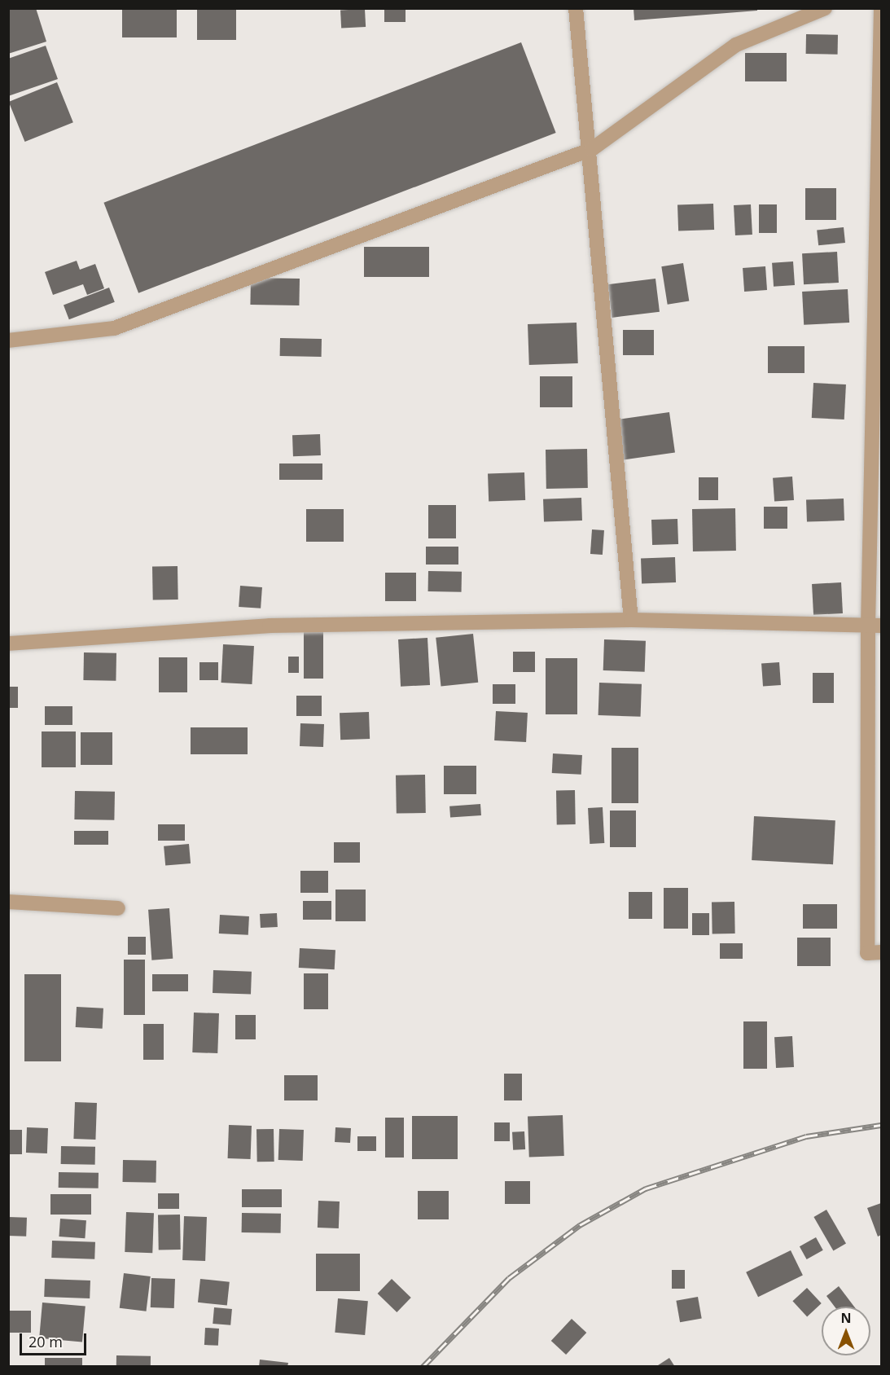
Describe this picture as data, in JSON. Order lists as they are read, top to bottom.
{
  "scale_bar": "20 m",
  "north": "top"
}
